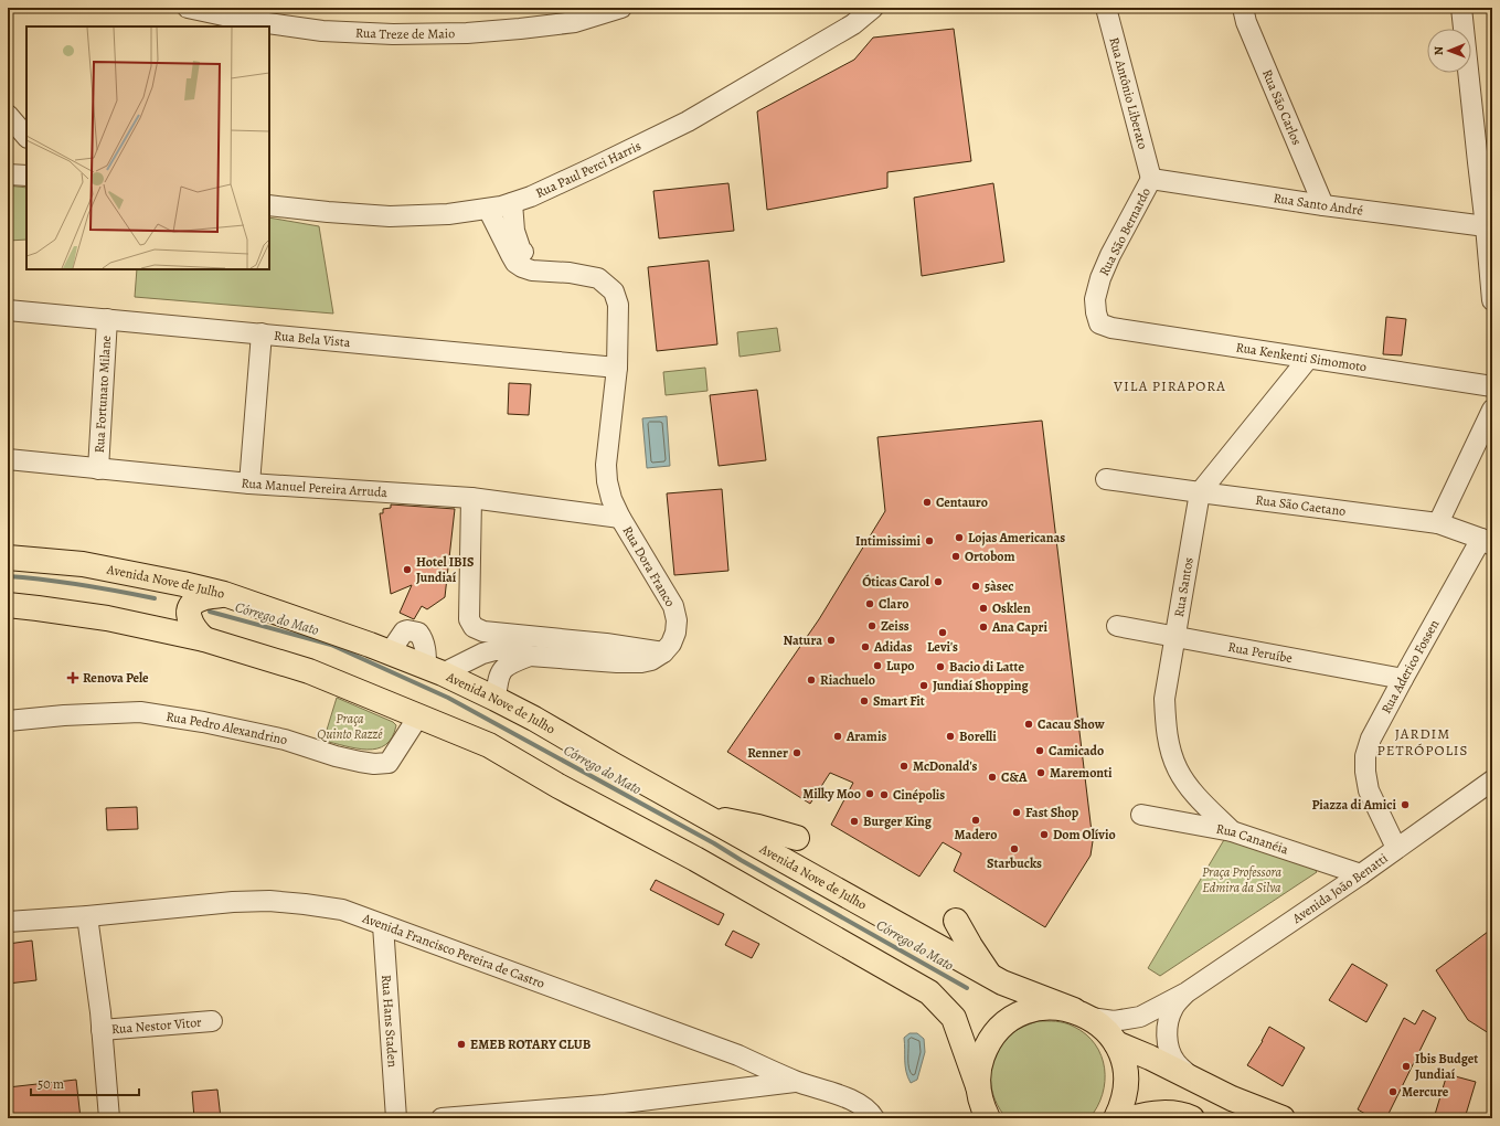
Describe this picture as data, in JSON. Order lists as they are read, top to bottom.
{
  "streets": {
    "main road": ["Avenida Nove de Julho"],
    "street": [
      "Rua Treze de Maio",
      "Rua Antônio Liberato",
      "Rua São Carlos",
      "Rua Paul Perci Harris",
      "Rua Santo André",
      "Rua São Bernardo",
      "Rua Bela Vista",
      "Rua Kenkenti Simomoto",
      "Rua Fortunato Milane",
      "Rua Manuel Pereira Arruda",
      "Rua São Caetano",
      "Rua Dora Franco",
      "Rua Santos",
      "Rua Peruíbe",
      "Rua Aderico Fossen",
      "Rua Pedro Alexandrino",
      "Rua Cananéia",
      "Avenida João Benatti",
      "Avenida Francisco Pereira de Castro",
      "Rua Hans Staden",
      "Rua Nestor Vitor"
    ]
  },
  "crossings": [
    ["Rua Antônio Liberato", "Rua Santo André"],
    ["Rua Antônio Liberato", "Rua São Bernardo"],
    ["Rua São Carlos", "Rua Santo André"],
    ["Rua Paul Perci Harris", "Rua Dora Franco"],
    ["Rua Santo André", "Rua São Bernardo"],
    ["Rua São Bernardo", "Rua Kenkenti Simomoto"],
    ["Rua Bela Vista", "Rua Fortunato Milane"],
    ["Rua Bela Vista", "Rua Dora Franco"],
    ["Rua Kenkenti Simomoto", "Rua Santos"],
    ["Rua Fortunato Milane", "Rua Manuel Pereira Arruda"],
    ["Rua Manuel Pereira Arruda", "Rua Dora Franco"],
    ["Rua São Caetano", "Rua Santos"],
    ["Rua São Caetano", "Rua Aderico Fossen"],
    ["Avenida Nove de Julho", "Avenida João Benatti"],
    ["Rua Santos", "Rua Peruíbe"],
    ["Rua Santos", "Rua Cananéia"],
    ["Rua Peruíbe", "Rua Aderico Fossen"],
    ["Rua Aderico Fossen", "Avenida João Benatti"],
    ["Rua Cananéia", "Avenida João Benatti"],
    ["Avenida Francisco Pereira de Castro", "Rua Hans Staden"]
  ],
  "districts": ["VILA PIRAPORA", "JARDIM PETRÓPOLIS"],
  "water": ["Córrego do Mato"],
  "parks": ["Praça Quinto Razzé", "Praça Professora Edmira da Silva"],
  "places": {
    "other": [
      "Centauro",
      "Lojas Americanas",
      "Intimissimi",
      "Ortobom",
      "Hotel IBIS Jundiaí",
      "Óticas Carol",
      "5àsec",
      "Claro",
      "Osklen",
      "Zeiss",
      "Ana Capri",
      "Levi's",
      "Natura",
      "Adidas",
      "Lupo",
      "Bacio di Latte",
      "Riachuelo",
      "Jundiaí Shopping",
      "Smart Fit",
      "Cacau Show",
      "Aramis",
      "Borelli",
      "Camicado",
      "Renner",
      "McDonald's",
      "Maremonti",
      "C&A",
      "Milky Moo",
      "Cinépolis",
      "Piazza di Amici",
      "Fast Shop",
      "Madero",
      "Burger King",
      "Dom Olívio",
      "Starbucks",
      "EMEB ROTARY CLUB",
      "Ibis Budget Jundiaí",
      "Mercure"
    ],
    "health": ["Renova Pele"]
  },
  "scale_bar": "50 m",
  "north": "left"
}
